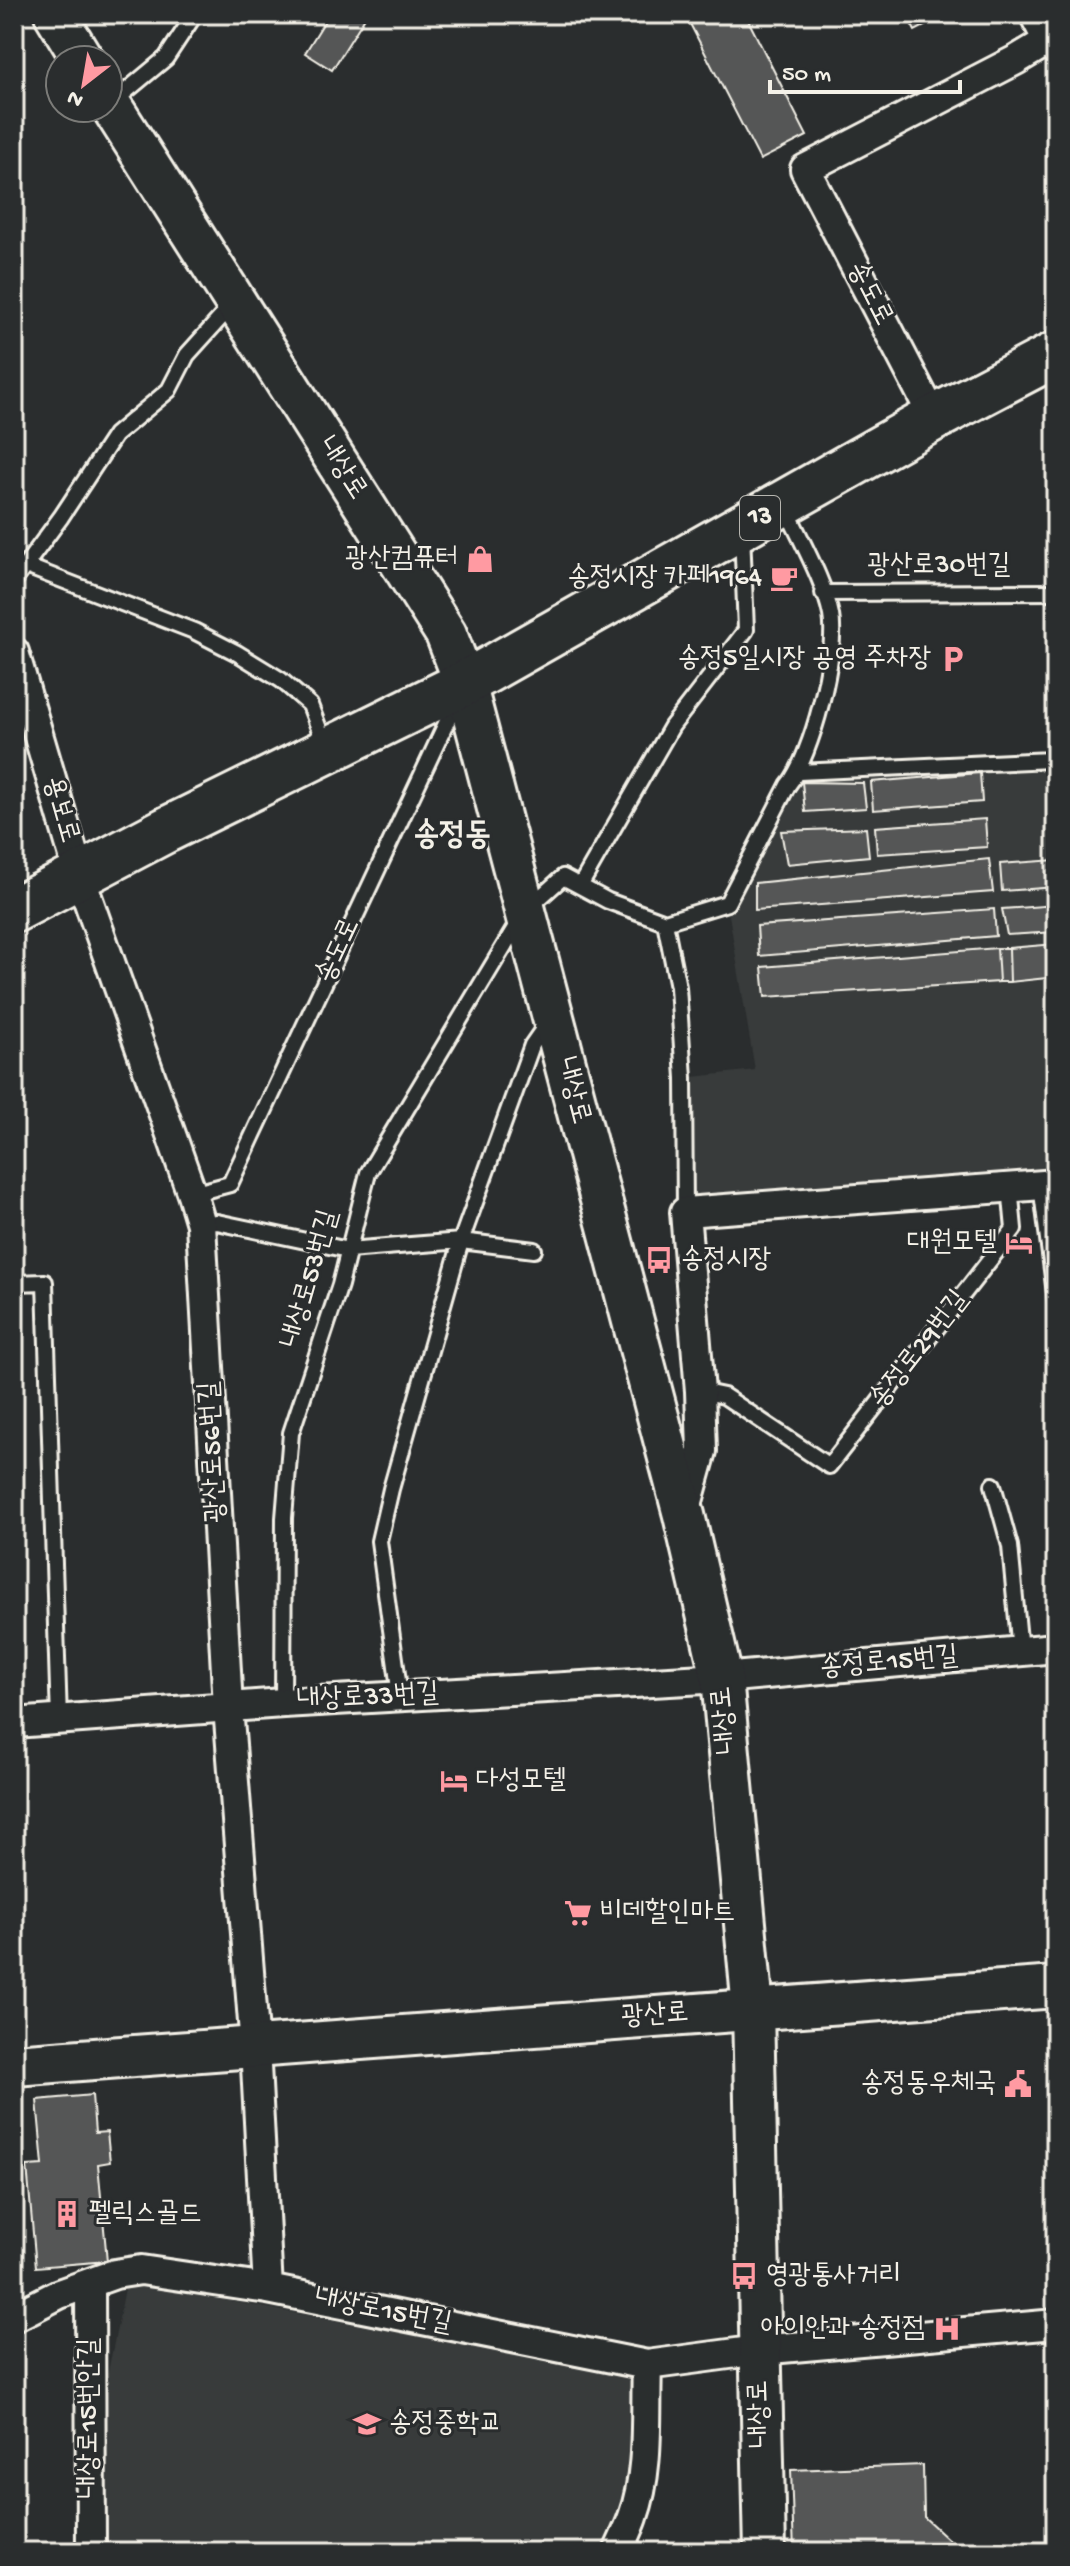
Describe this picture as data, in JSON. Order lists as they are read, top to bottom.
{
  "streets": {
    "main road": ["내상로", "13", "광산로"],
    "street": [
      "송도로",
      "용보로",
      "광산로56번길",
      "송정로15번길",
      "내상로33번길",
      "내상로15번길",
      "내상로15번안길"
    ],
    "lane": ["광산로30번길", "내상로53번길", "송정로29번길"]
  },
  "crossings": [
    ["송도로", "내상로"],
    ["송도로", "13"],
    ["송도로", "광산로56번길"],
    ["내상로", "13"],
    ["내상로", "내상로53번길"],
    ["내상로", "송정로15번길"],
    ["내상로", "내상로33번길"],
    ["내상로", "광산로"],
    ["내상로", "내상로15번길"],
    ["13", "용보로"],
    ["13", "광산로56번길"],
    ["용보로", "광산로56번길"],
    ["내상로53번길", "내상로33번길"],
    ["광산로56번길", "내상로33번길"],
    ["광산로56번길", "광산로"],
    ["송정로15번길", "내상로33번길"],
    ["내상로15번길", "내상로15번안길"]
  ],
  "districts": ["송정동"],
  "places": {
    "shop": ["광산컴퓨터"],
    "cafe": ["송정시장 카페1964"],
    "parking": ["송정5일시장 공영 주차장"],
    "hotel": ["대원모텔", "다성모텔"],
    "bus stop": ["송정시장", "영광통사거리"],
    "supermarket": ["비데할인마트"],
    "public building": ["송정동우체국"],
    "building": ["펠릭스골드"],
    "hospital": ["아이안과 송정점"],
    "school or university": ["송정중학교"]
  },
  "scale_bar": "50 m",
  "north": "bottom left"
}
